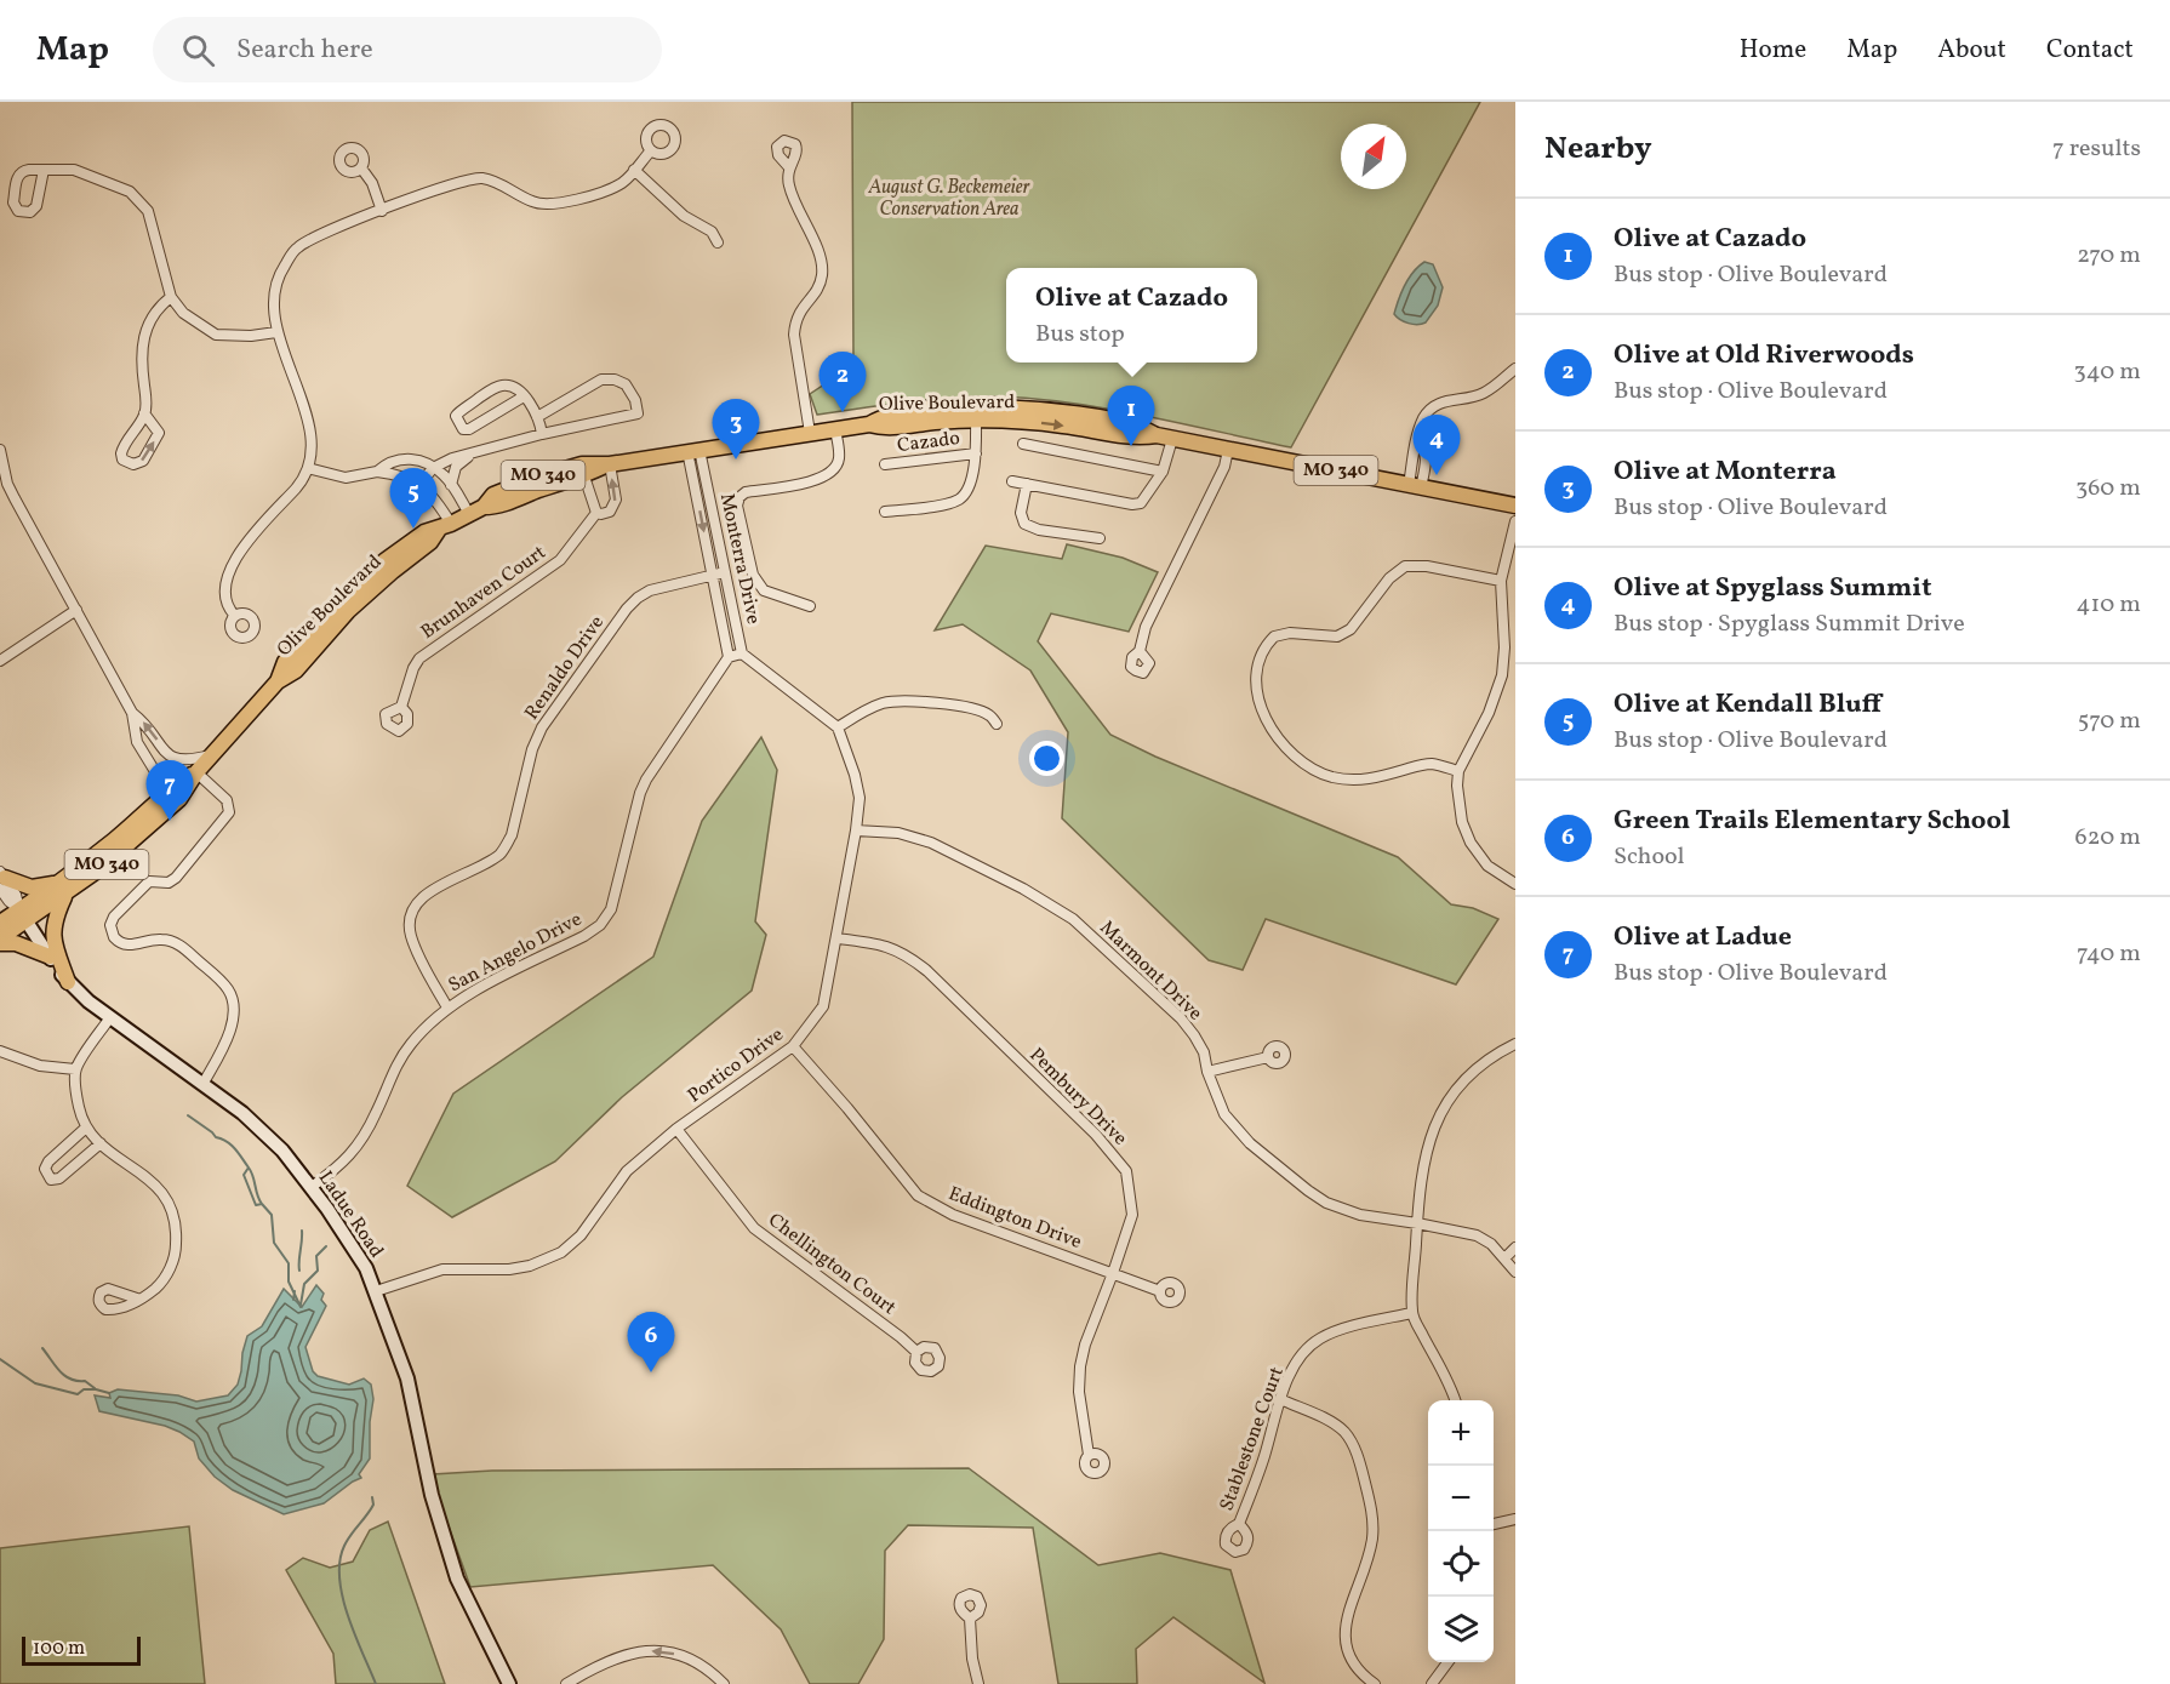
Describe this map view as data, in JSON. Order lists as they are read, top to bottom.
{
  "streets": {
    "main road": ["Olive Boulevard", "MO 340", "Ladue Road"],
    "street": [
      "Cazado",
      "Monterra Drive",
      "Brunhaven Court",
      "Renaldo Drive",
      "San Angelo Drive",
      "Marmont Drive",
      "Portico Drive",
      "Pembury Drive",
      "Eddington Drive",
      "Chellington Court",
      "Stablestone Court"
    ]
  },
  "crossings": [
    ["Olive Boulevard", "Monterra Drive"],
    ["Olive Boulevard", "Brunhaven Court"],
    ["Olive Boulevard", "Ladue Road"],
    ["Monterra Drive", "Renaldo Drive"],
    ["Monterra Drive", "San Angelo Drive"],
    ["Monterra Drive", "Portico Drive"],
    ["Renaldo Drive", "San Angelo Drive"],
    ["San Angelo Drive", "Ladue Road"],
    ["Marmont Drive", "Portico Drive"],
    ["Portico Drive", "Pembury Drive"],
    ["Portico Drive", "Ladue Road"],
    ["Portico Drive", "Eddington Drive"],
    ["Portico Drive", "Chellington Court"],
    ["Pembury Drive", "Eddington Drive"]
  ],
  "parks": ["August G. Beckemeier Conservation Area"],
  "scale_bar": "100 m",
  "north": "top right",
  "page": {
    "header": "Map",
    "search": "Search here",
    "nav": [
      "Home",
      "Map",
      "About",
      "Contact"
    ],
    "heading": ["Nearby", "7 results"],
    "list": [
      {
        "mark": "1",
        "name": "Olive at Cazado",
        "note": "Bus stop · Olive Boulevard",
        "value": "270 m"
      },
      {
        "mark": "2",
        "name": "Olive at Old Riverwoods",
        "note": "Bus stop · Olive Boulevard",
        "value": "340 m"
      },
      {
        "mark": "3",
        "name": "Olive at Monterra",
        "note": "Bus stop · Olive Boulevard",
        "value": "360 m"
      },
      {
        "mark": "4",
        "name": "Olive at Spyglass Summit",
        "note": "Bus stop · Spyglass Summit Drive",
        "value": "410 m"
      },
      {
        "mark": "5",
        "name": "Olive at Kendall Bluff",
        "note": "Bus stop · Olive Boulevard",
        "value": "570 m"
      },
      {
        "mark": "6",
        "name": "Green Trails Elementary School",
        "note": "School",
        "value": "620 m"
      },
      {
        "mark": "7",
        "name": "Olive at Ladue",
        "note": "Bus stop · Olive Boulevard",
        "value": "740 m"
      }
    ],
    "popup": ["Olive at Cazado", "Bus stop"],
    "pins": [
      "2",
      "1",
      "3",
      "4",
      "5",
      "7",
      "6"
    ],
    "map_buttons": ["+", "−"],
    "scale": "100 m"
  }
}
